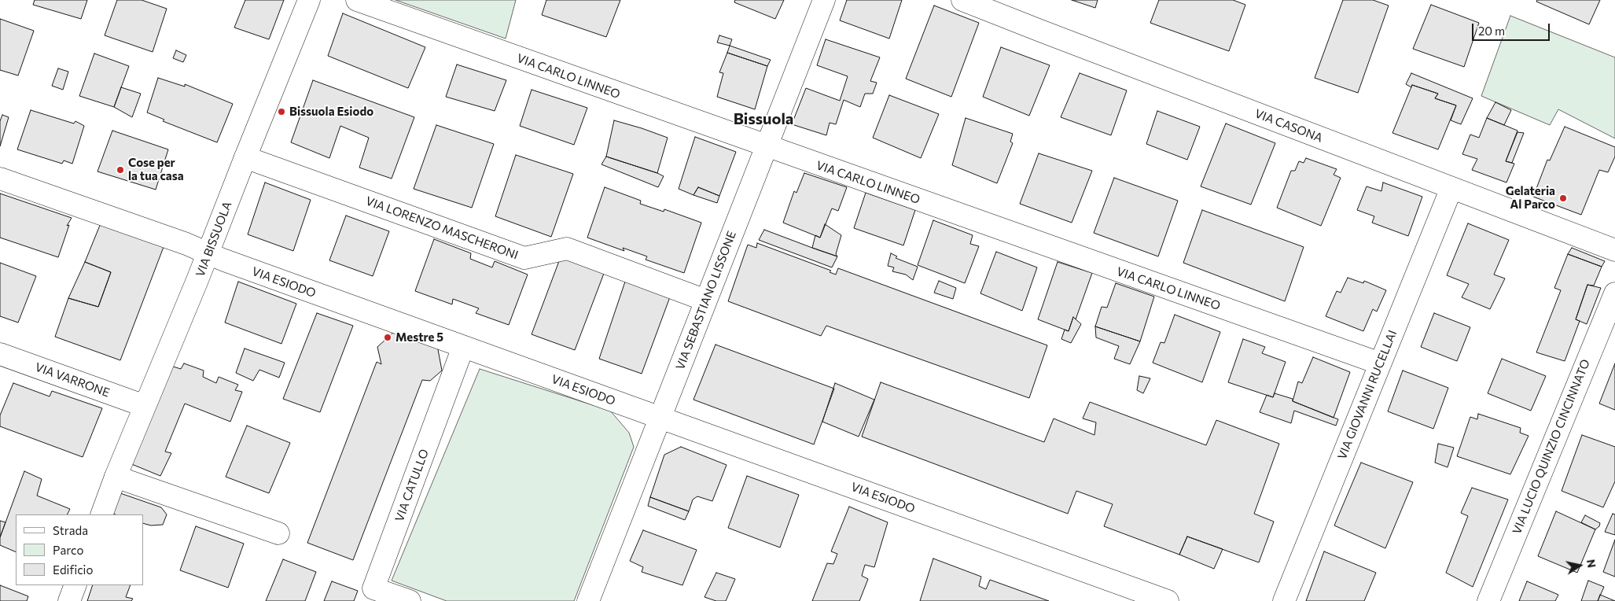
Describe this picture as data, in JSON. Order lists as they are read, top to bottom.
{
  "streets": {
    "street": [
      "VIA CARLO LINNEO",
      "VIA CASONA",
      "VIA LORENZO MASCHERONI",
      "VIA BISSUOLA",
      "VIA ESIODO",
      "VIA SEBASTIANO LISSONE",
      "VIA VARRONE",
      "VIA GIOVANNI RUCELLAI",
      "VIA LUCIO QUINZIO CINCINNATO",
      "VIA CATULLO"
    ]
  },
  "crossings": [
    ["VIA CARLO LINNEO", "VIA SEBASTIANO LISSONE"],
    ["VIA CARLO LINNEO", "VIA GIOVANNI RUCELLAI"],
    ["VIA CASONA", "VIA GIOVANNI RUCELLAI"],
    ["VIA LORENZO MASCHERONI", "VIA BISSUOLA"],
    ["VIA LORENZO MASCHERONI", "VIA SEBASTIANO LISSONE"],
    ["VIA BISSUOLA", "VIA ESIODO"],
    ["VIA BISSUOLA", "VIA VARRONE"],
    ["VIA ESIODO", "VIA SEBASTIANO LISSONE"],
    ["VIA ESIODO", "VIA CATULLO"]
  ],
  "districts": ["Bissuola"],
  "places": [
    "Bissuola Esiodo",
    "Cose per la tua casa",
    "Gelateria Al Parco",
    "Mestre 5"
  ],
  "legend": ["Strada", "Parco", "Edificio"],
  "scale_bar": "20 m",
  "north": "right"
}
